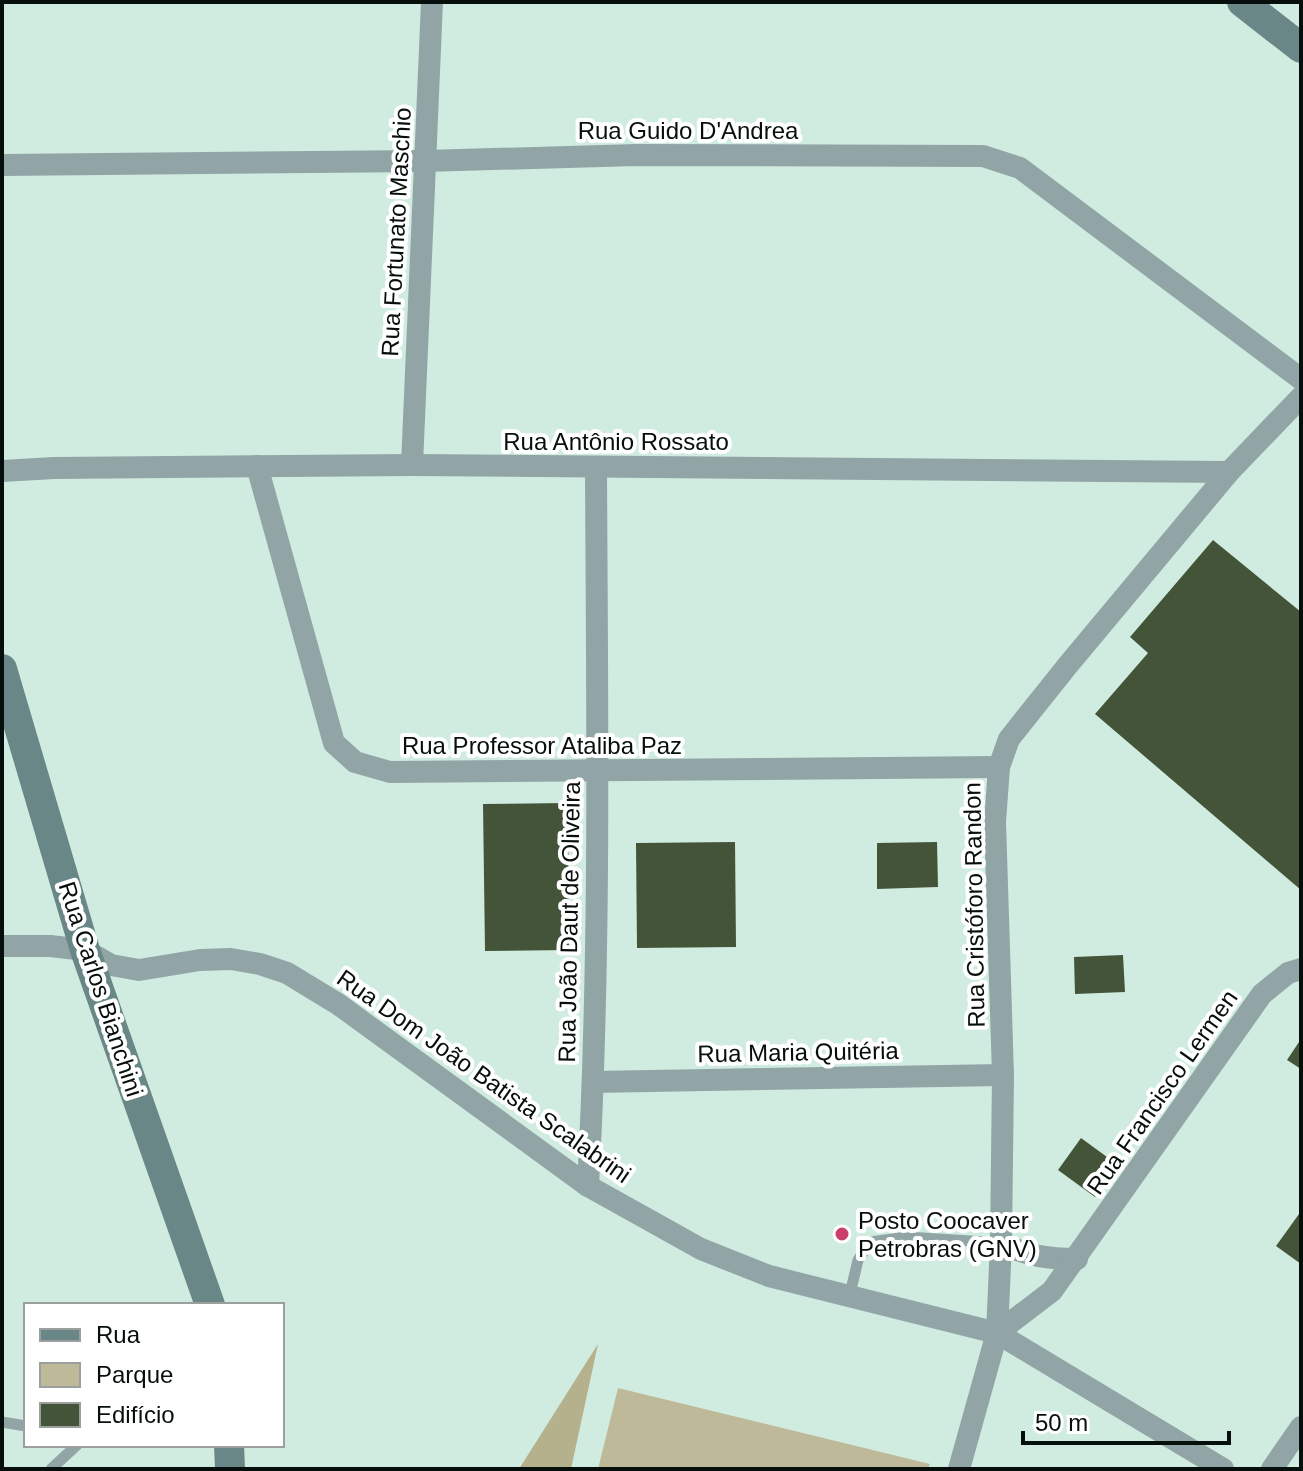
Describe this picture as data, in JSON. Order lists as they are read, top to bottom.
{
  "streets": {
    "main road": ["Rua Carlos Bianchini"],
    "street": [
      "Rua Guido D'Andrea",
      "Rua Fortunato Maschio",
      "Rua Antônio Rossato",
      "Rua Professor Ataliba Paz",
      "Rua Cristóforo Randon",
      "Rua João Daut de Oliveira",
      "Rua Maria Quitéria",
      "Rua Dom João Batista Scalabrini",
      "Rua Francisco Lermen"
    ]
  },
  "crossings": [
    ["Rua Guido D'Andrea", "Rua Fortunato Maschio"],
    ["Rua Fortunato Maschio", "Rua Antônio Rossato"],
    ["Rua Antônio Rossato", "Rua Professor Ataliba Paz"],
    ["Rua Antônio Rossato", "Rua Cristóforo Randon"],
    ["Rua Antônio Rossato", "Rua João Daut de Oliveira"],
    ["Rua Professor Ataliba Paz", "Rua Cristóforo Randon"],
    ["Rua Professor Ataliba Paz", "Rua João Daut de Oliveira"],
    ["Rua Cristóforo Randon", "Rua Maria Quitéria"],
    ["Rua Cristóforo Randon", "Rua Dom João Batista Scalabrini"],
    ["Rua Cristóforo Randon", "Rua Francisco Lermen"],
    ["Rua João Daut de Oliveira", "Rua Maria Quitéria"],
    ["Rua João Daut de Oliveira", "Rua Dom João Batista Scalabrini"],
    ["Rua Carlos Bianchini", "Rua Dom João Batista Scalabrini"],
    ["Rua Dom João Batista Scalabrini", "Rua Francisco Lermen"]
  ],
  "places": ["Posto Coocaver Petrobras (GNV)"],
  "legend": ["Rua", "Parque", "Edifício"],
  "scale_bar": "50 m"
}
